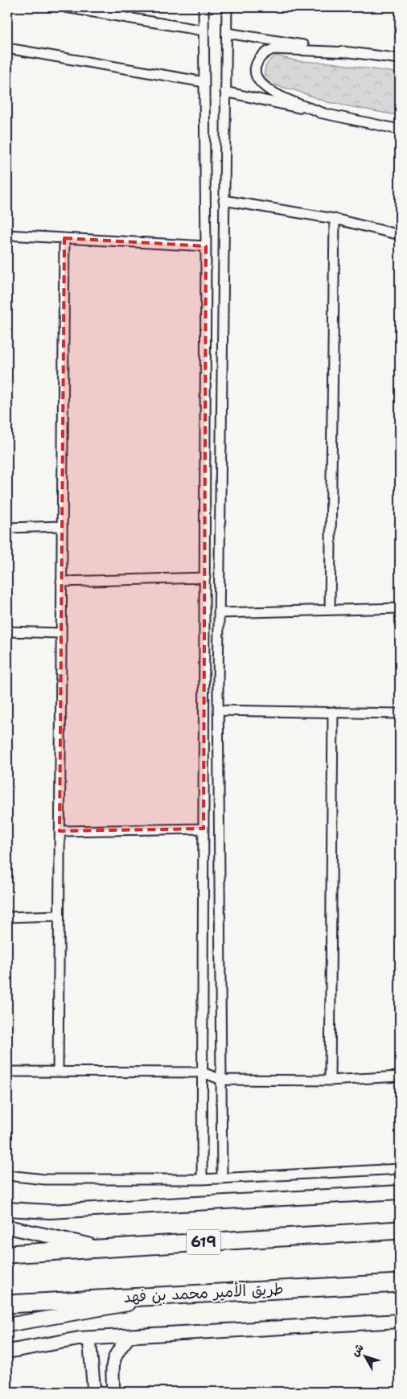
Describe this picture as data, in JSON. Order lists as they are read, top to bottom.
{
  "streets": {
    "highway": ["619", "طريق الأمير محمد بن فهد"]
  },
  "north": "top left"
}
